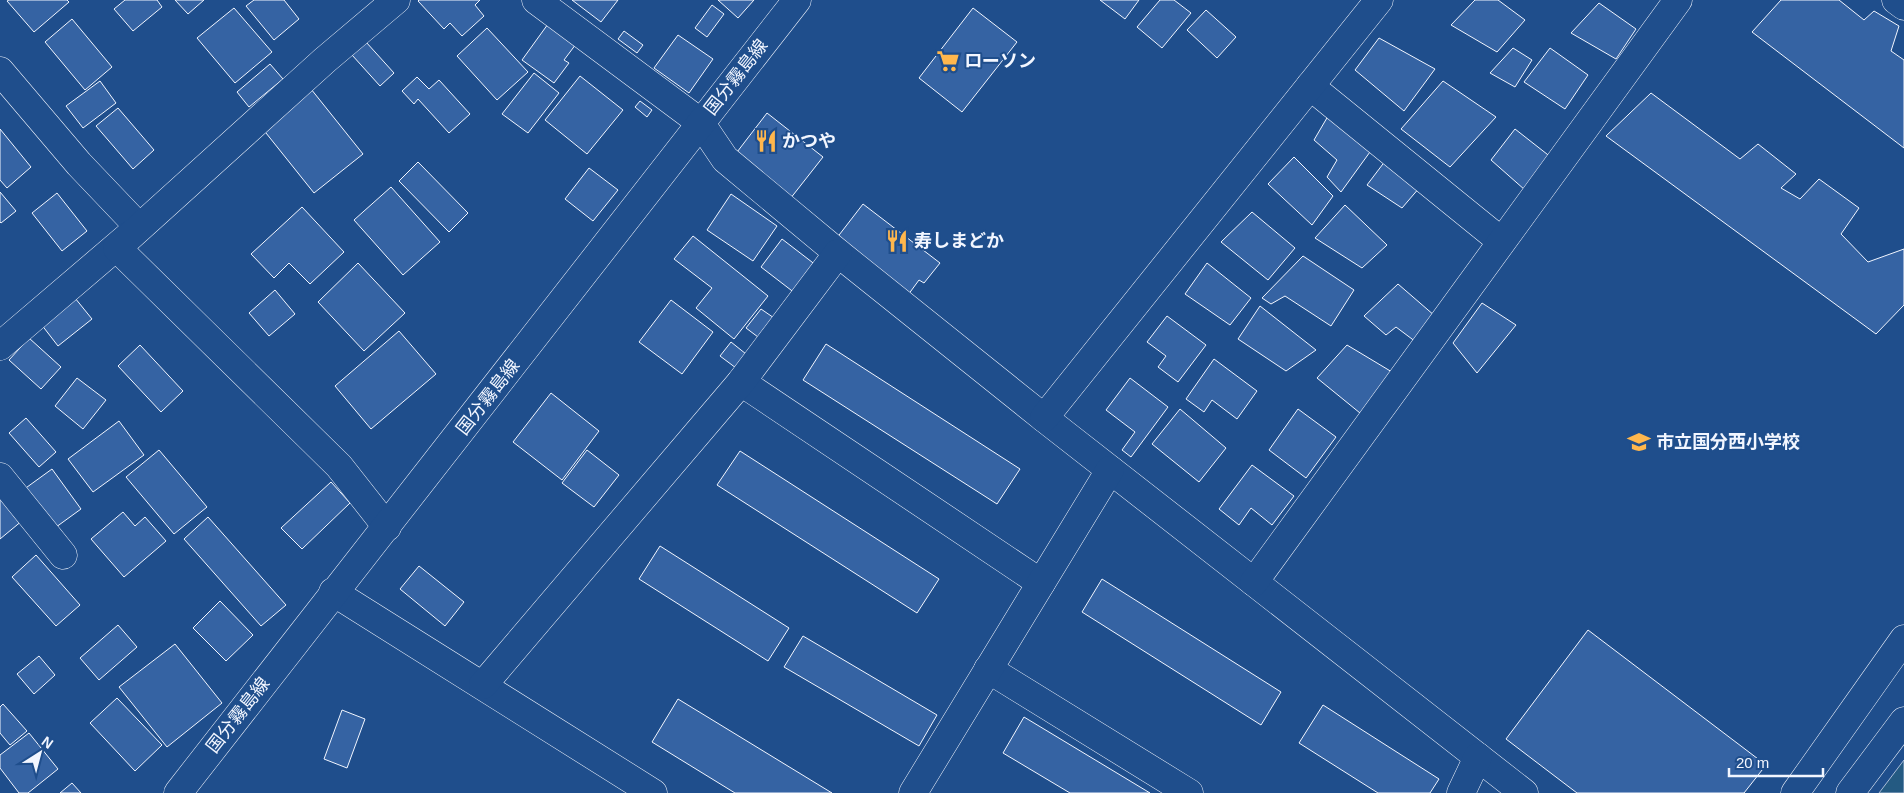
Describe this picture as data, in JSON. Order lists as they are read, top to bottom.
{
  "streets": {
    "street": ["国分霧島線"]
  },
  "places": {
    "supermarket": ["ローソン"],
    "restaurant": ["かつや", "寿しまどか"],
    "school or university": ["市立国分西小学校"]
  },
  "scale_bar": "20 m",
  "north": "top right"
}
